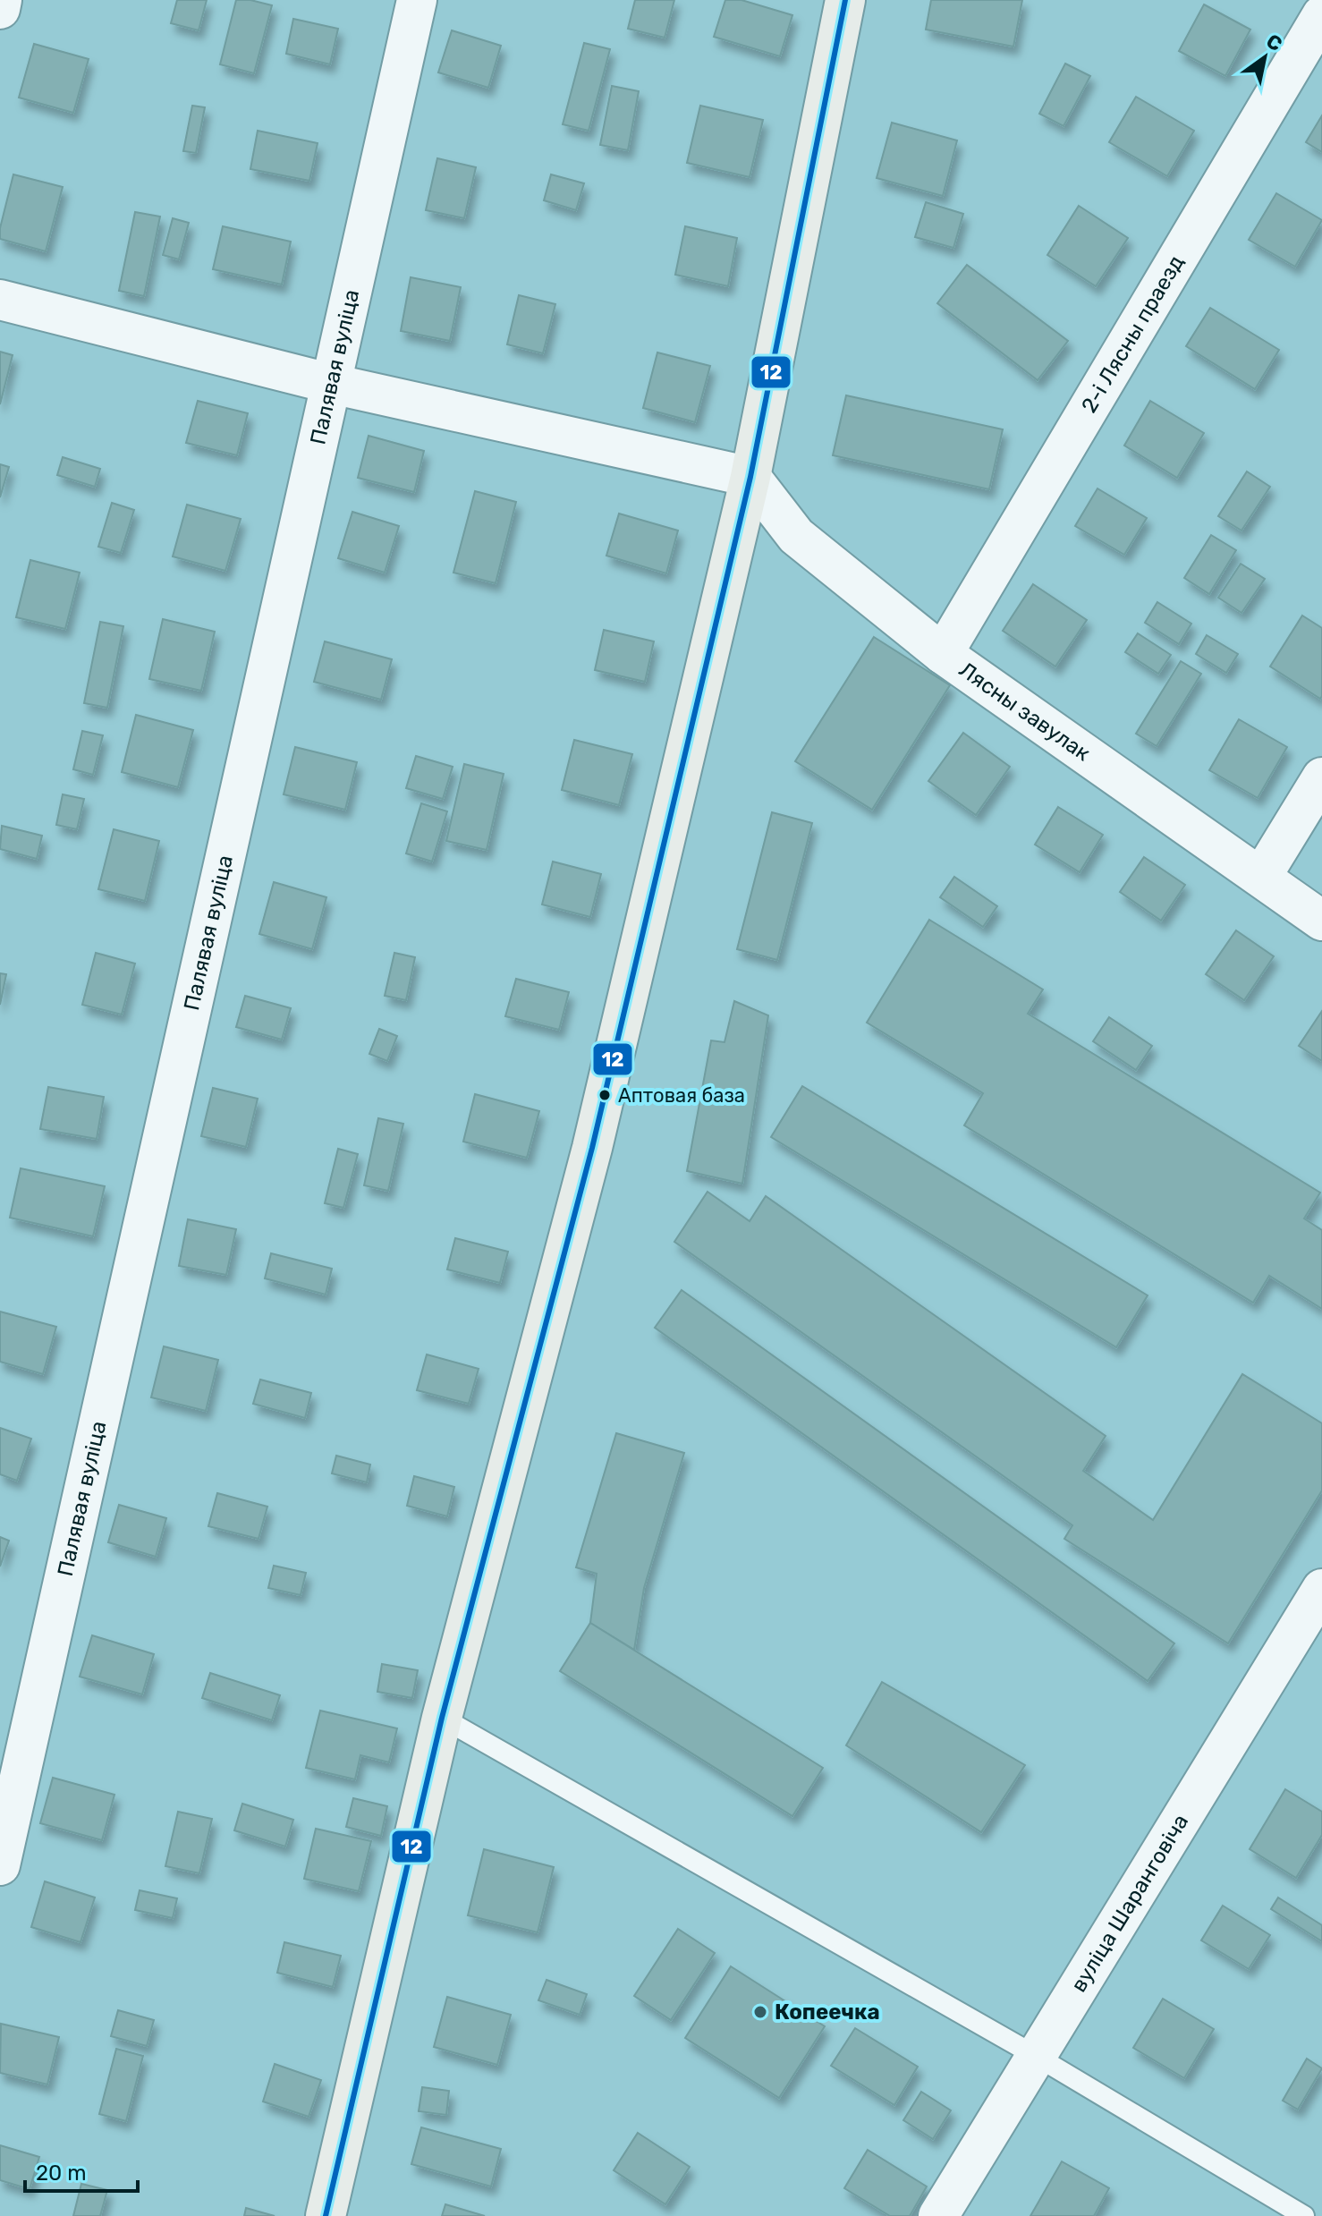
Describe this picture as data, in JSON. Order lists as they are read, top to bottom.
{
  "streets": {
    "street": [
      "2-і Лясны праезд",
      "Палявая вуліца",
      "Лясны завулак",
      "вуліца Шаранговіча"
    ]
  },
  "crossings": [
    ["2-і Лясны праезд", "Лясны завулак"]
  ],
  "places": ["Аптовая база", "Копеечка"],
  "lines": ["transit line 12"],
  "scale_bar": "20 m",
  "north": "top right"
}
